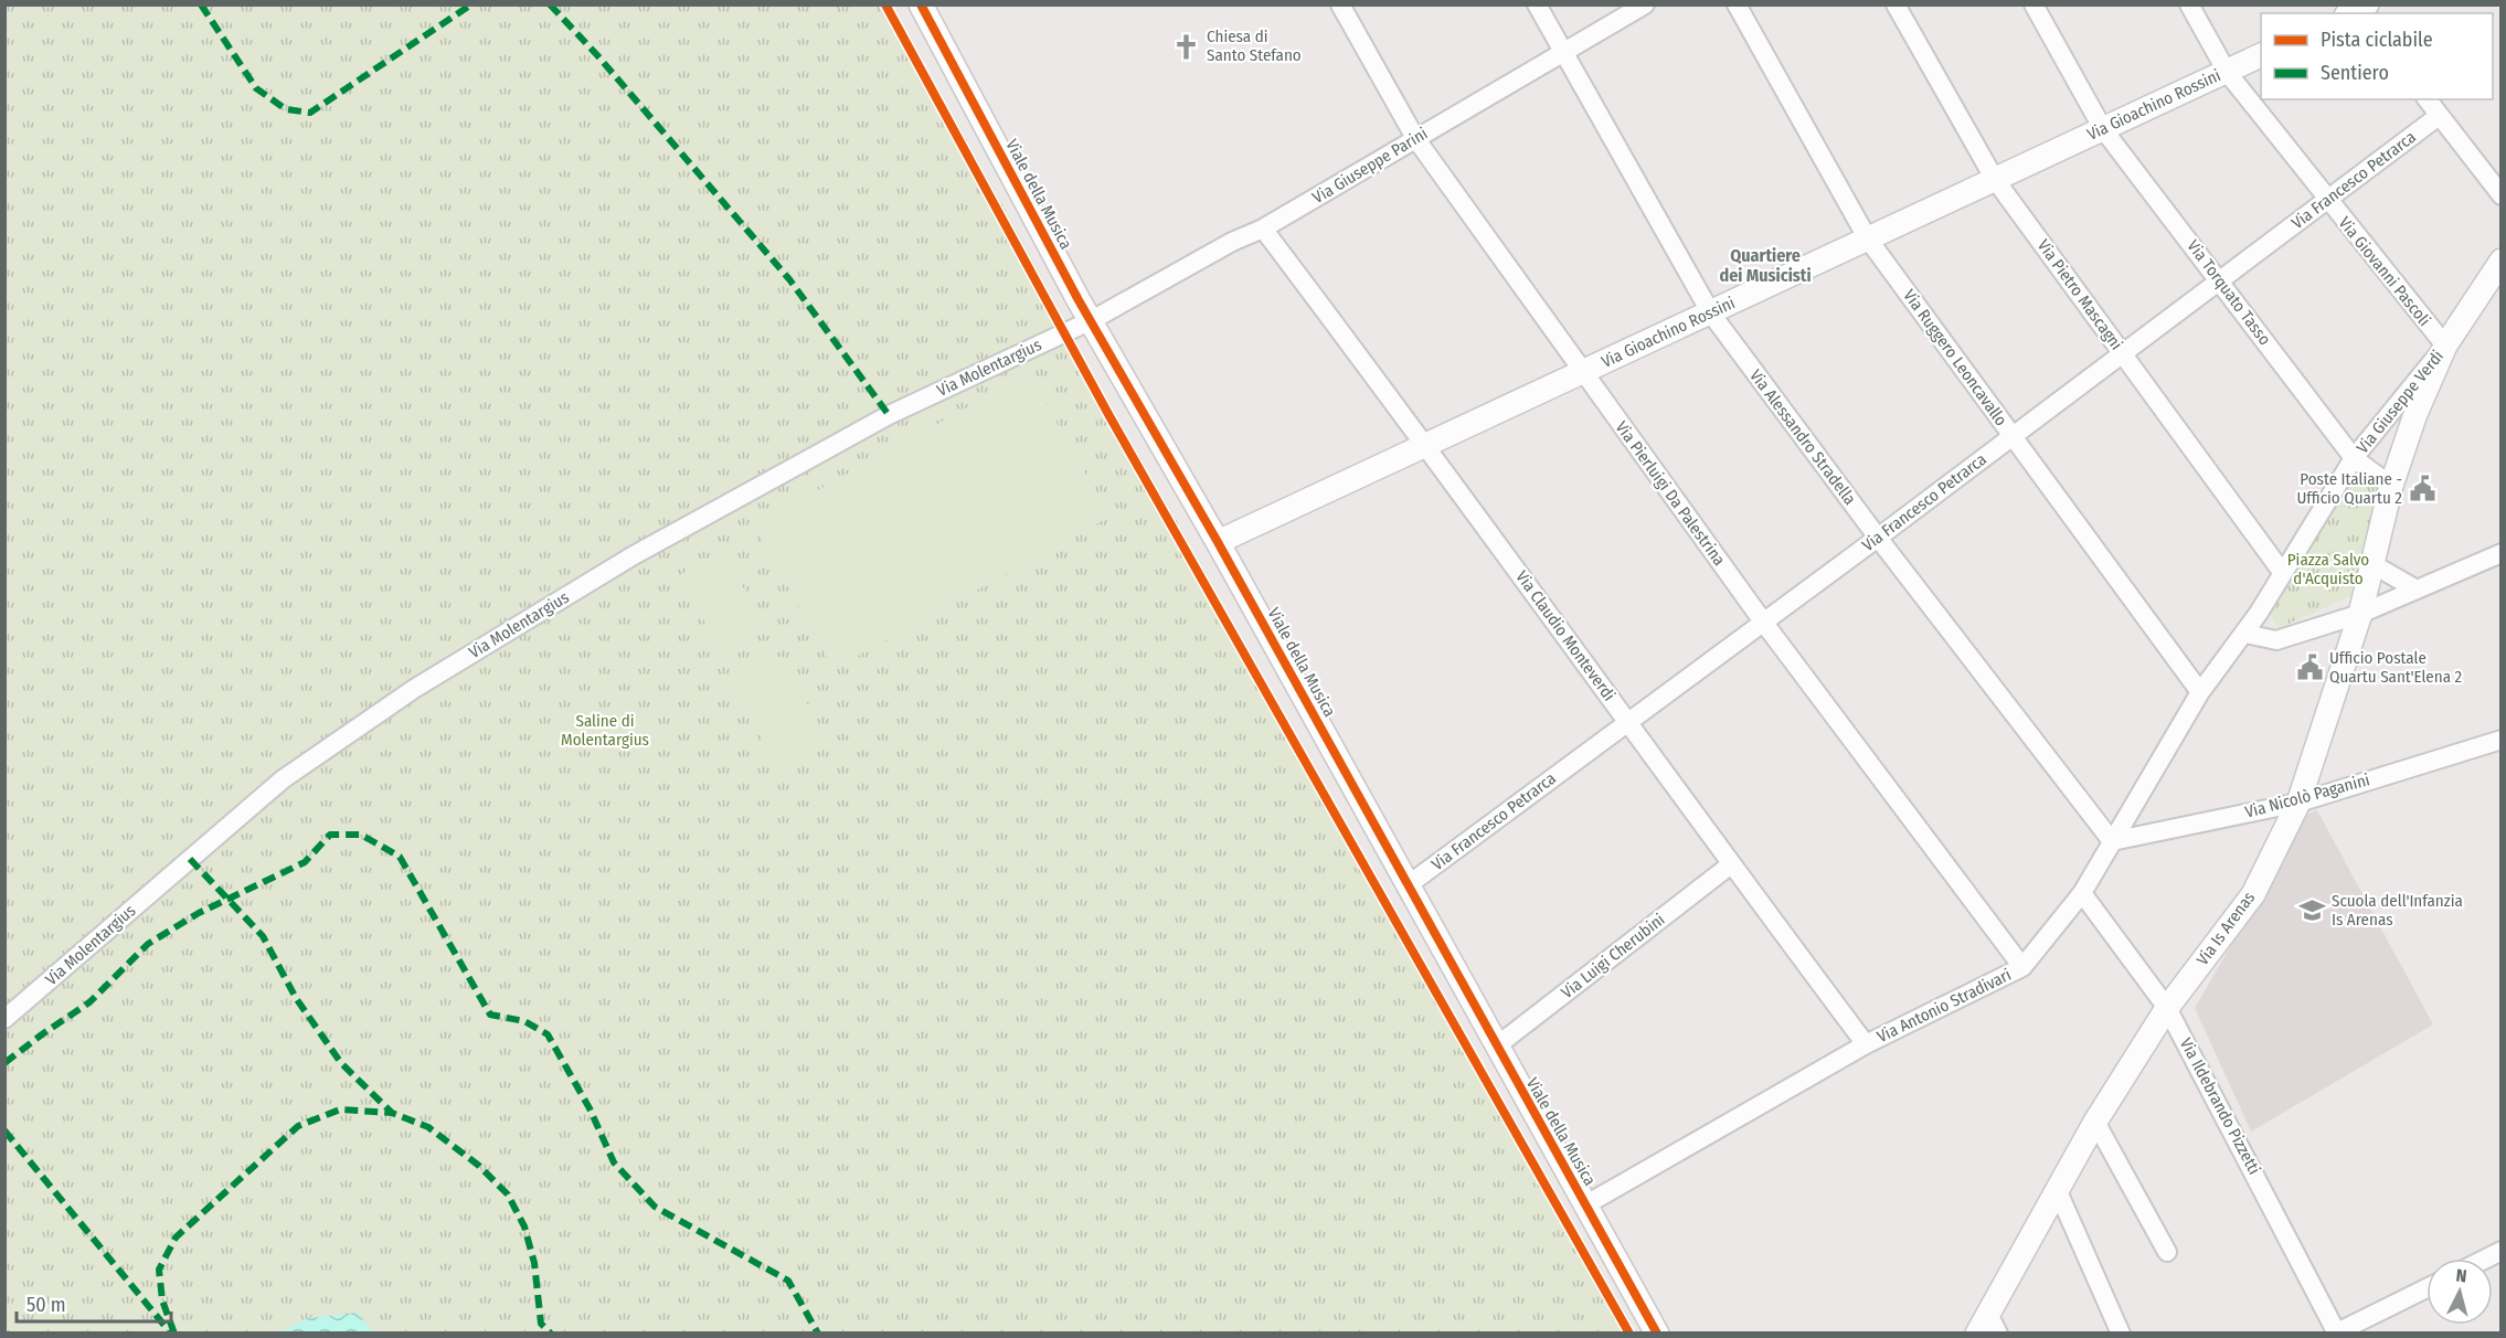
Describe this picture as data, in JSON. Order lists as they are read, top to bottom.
{
  "streets": {
    "street": [
      "Via Gioachino Rossini",
      "Via Giuseppe Parini",
      "Via Francesco Petrarca",
      "Viale della Musica",
      "Via Giovanni Pascoli",
      "Via Torquato Tasso",
      "Via Pietro Mascagni",
      "Via Ruggero Leoncavallo",
      "Via Molentargius",
      "Via Giuseppe Verdi",
      "Via Alessandro Stradella",
      "Via Pierluigi Da Palestrina",
      "Via Claudio Monteverdi",
      "Via Nicolò Paganini",
      "Via Is Arenas",
      "Via Luigi Cherubini",
      "Via Antonio Stradivari",
      "Via Ildebrando Pizzetti"
    ]
  },
  "crossings": [
    ["Via Gioachino Rossini", "Viale della Musica"],
    ["Via Gioachino Rossini", "Via Giovanni Pascoli"],
    ["Via Gioachino Rossini", "Via Torquato Tasso"],
    ["Via Gioachino Rossini", "Via Pietro Mascagni"],
    ["Via Gioachino Rossini", "Via Ruggero Leoncavallo"],
    ["Via Gioachino Rossini", "Via Alessandro Stradella"],
    ["Via Gioachino Rossini", "Via Pierluigi Da Palestrina"],
    ["Via Gioachino Rossini", "Via Claudio Monteverdi"],
    ["Via Giuseppe Parini", "Viale della Musica"],
    ["Via Giuseppe Parini", "Via Molentargius"],
    ["Via Giuseppe Parini", "Via Alessandro Stradella"],
    ["Via Giuseppe Parini", "Via Pierluigi Da Palestrina"],
    ["Via Giuseppe Parini", "Via Claudio Monteverdi"],
    ["Via Francesco Petrarca", "Viale della Musica"],
    ["Via Francesco Petrarca", "Via Giovanni Pascoli"],
    ["Via Francesco Petrarca", "Via Torquato Tasso"],
    ["Via Francesco Petrarca", "Via Pietro Mascagni"],
    ["Via Francesco Petrarca", "Via Ruggero Leoncavallo"],
    ["Via Francesco Petrarca", "Via Alessandro Stradella"],
    ["Via Francesco Petrarca", "Via Pierluigi Da Palestrina"],
    ["Via Francesco Petrarca", "Via Claudio Monteverdi"],
    ["Viale della Musica", "Via Molentargius"],
    ["Viale della Musica", "Via Luigi Cherubini"],
    ["Viale della Musica", "Via Antonio Stradivari"],
    ["Via Giovanni Pascoli", "Via Giuseppe Verdi"],
    ["Via Torquato Tasso", "Via Giuseppe Verdi"],
    ["Via Pietro Mascagni", "Via Giuseppe Verdi"],
    ["Via Ruggero Leoncavallo", "Via Antonio Stradivari"],
    ["Via Giuseppe Verdi", "Via Is Arenas"],
    ["Via Giuseppe Verdi", "Via Antonio Stradivari"],
    ["Via Alessandro Stradella", "Via Nicolò Paganini"],
    ["Via Alessandro Stradella", "Via Antonio Stradivari"],
    ["Via Pierluigi Da Palestrina", "Via Antonio Stradivari"],
    ["Via Claudio Monteverdi", "Via Luigi Cherubini"],
    ["Via Claudio Monteverdi", "Via Antonio Stradivari"],
    ["Via Nicolò Paganini", "Via Is Arenas"],
    ["Via Nicolò Paganini", "Via Antonio Stradivari"],
    ["Via Is Arenas", "Via Ildebrando Pizzetti"],
    ["Via Antonio Stradivari", "Via Ildebrando Pizzetti"]
  ],
  "districts": ["Quartiere dei Musicisti"],
  "parks": ["Piazza Salvo d'Acquisto", "Saline di Molentargius"],
  "places": {
    "church": ["Chiesa di Santo Stefano"],
    "public building": ["Poste Italiane - Ufficio Quartu 2", "Ufficio Postale Quartu Sant'Elena 2"],
    "school or university": ["Scuola dell'Infanzia Is Arenas"]
  },
  "legend": ["Pista ciclabile", "Sentiero"],
  "scale_bar": "50 m",
  "north": "top"
}
